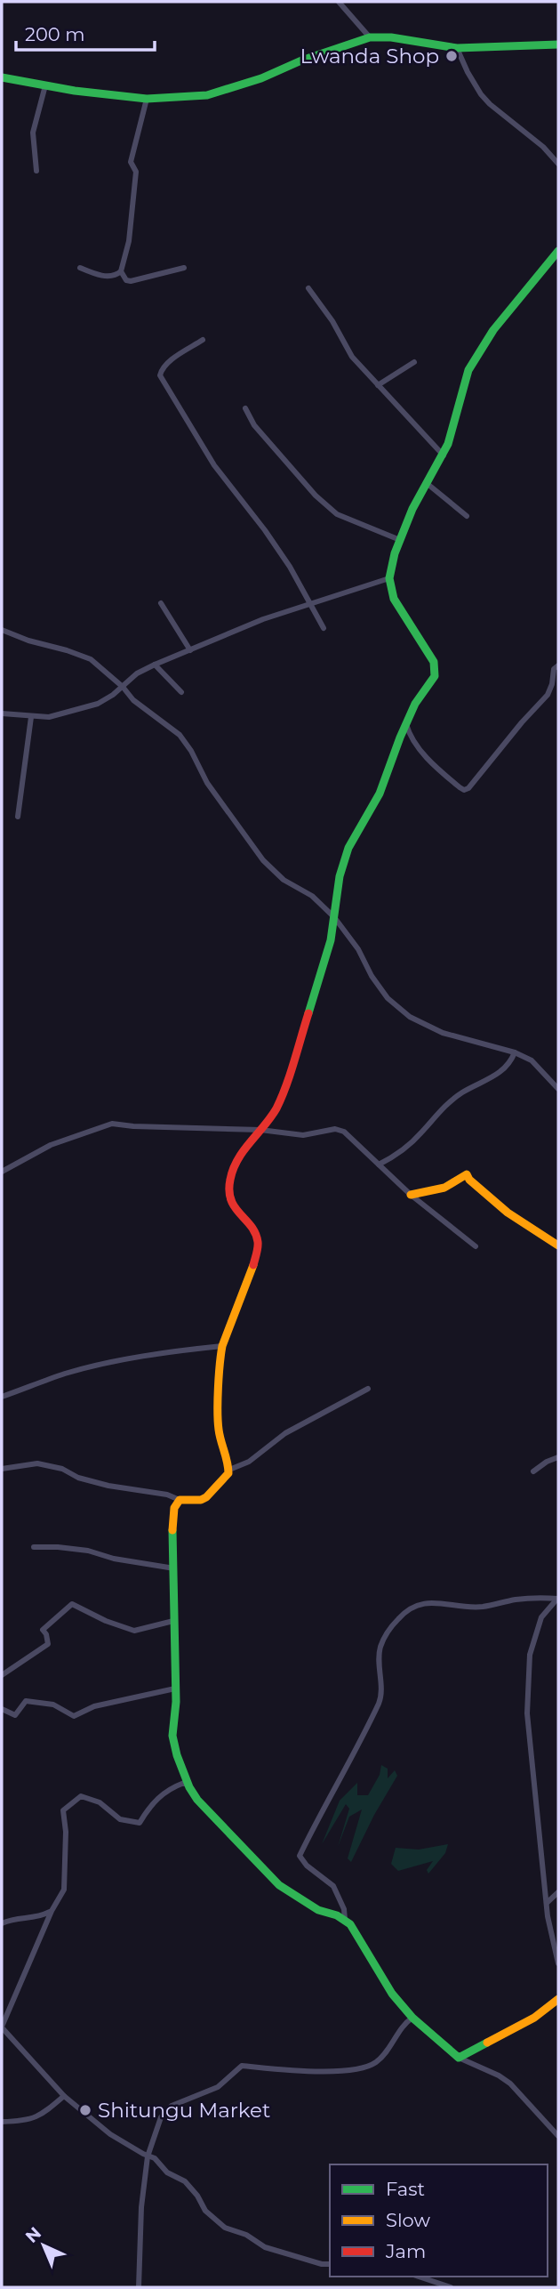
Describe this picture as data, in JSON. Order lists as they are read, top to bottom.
{
  "places": ["Lwanda Shop", "Shitungu Market"],
  "legend": ["Fast", "Slow", "Jam"],
  "scale_bar": "200 m",
  "north": "top left"
}
